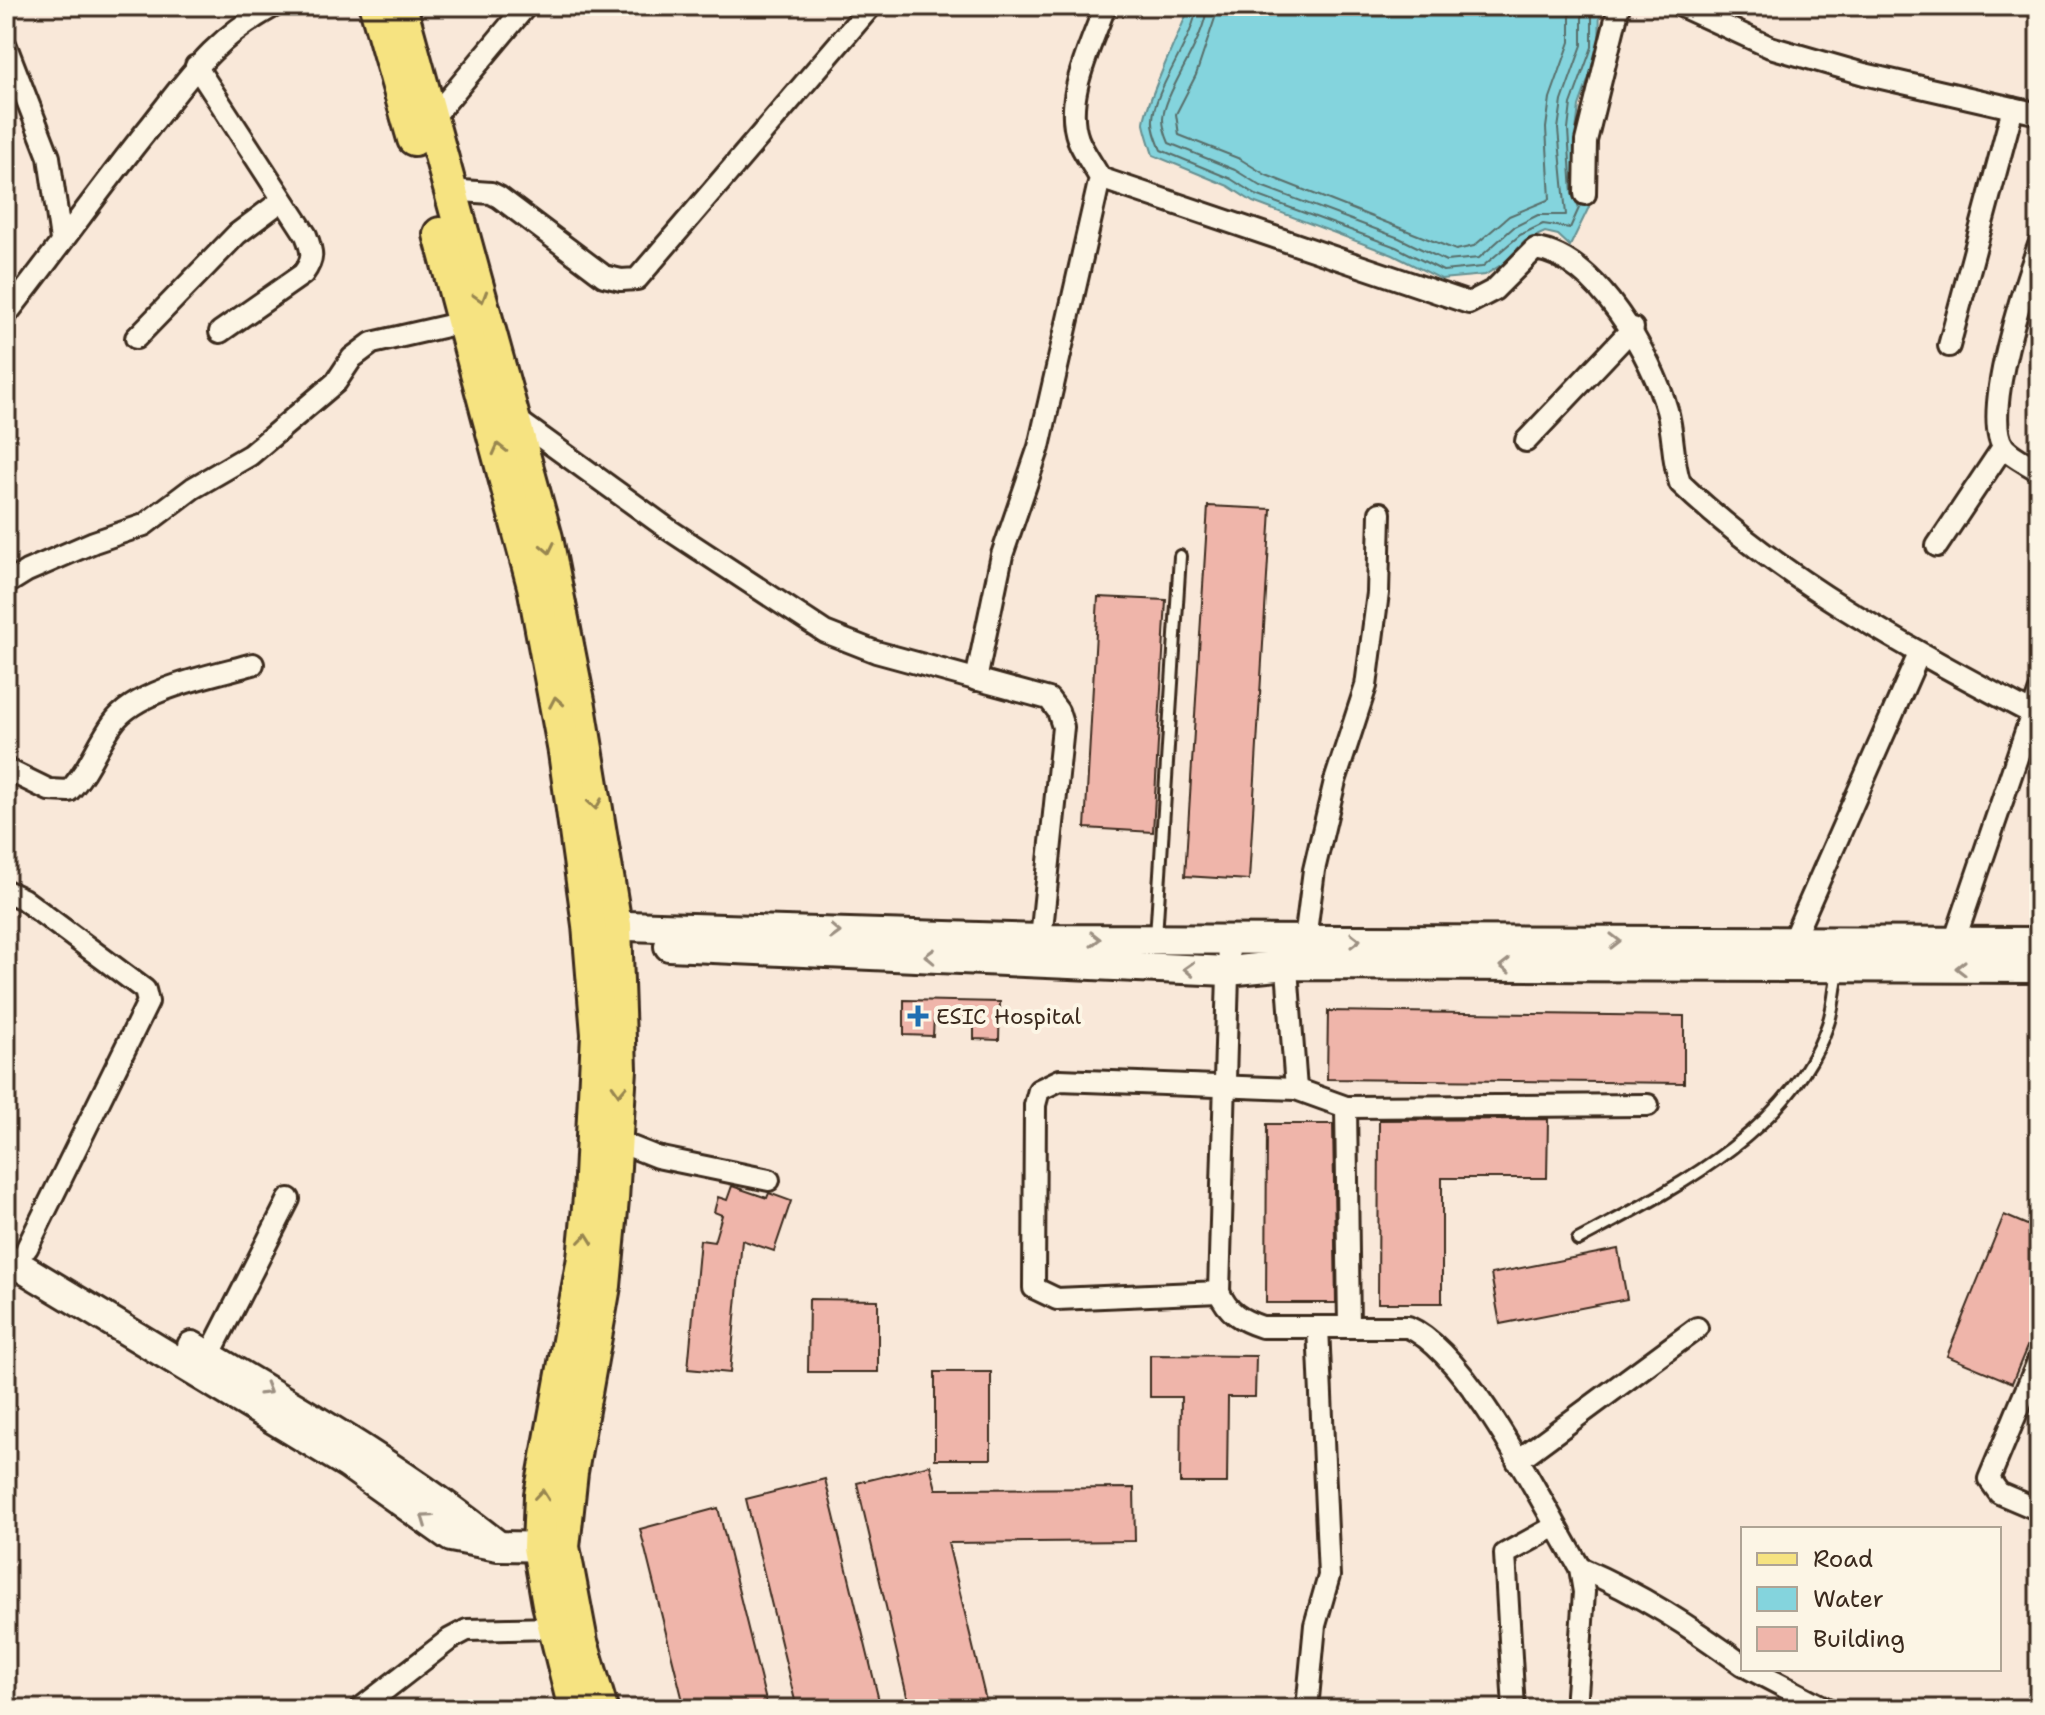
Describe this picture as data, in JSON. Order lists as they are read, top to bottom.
{
  "places": {
    "health": ["ESIC Hospital"]
  },
  "legend": ["Road", "Water", "Building"]
}
